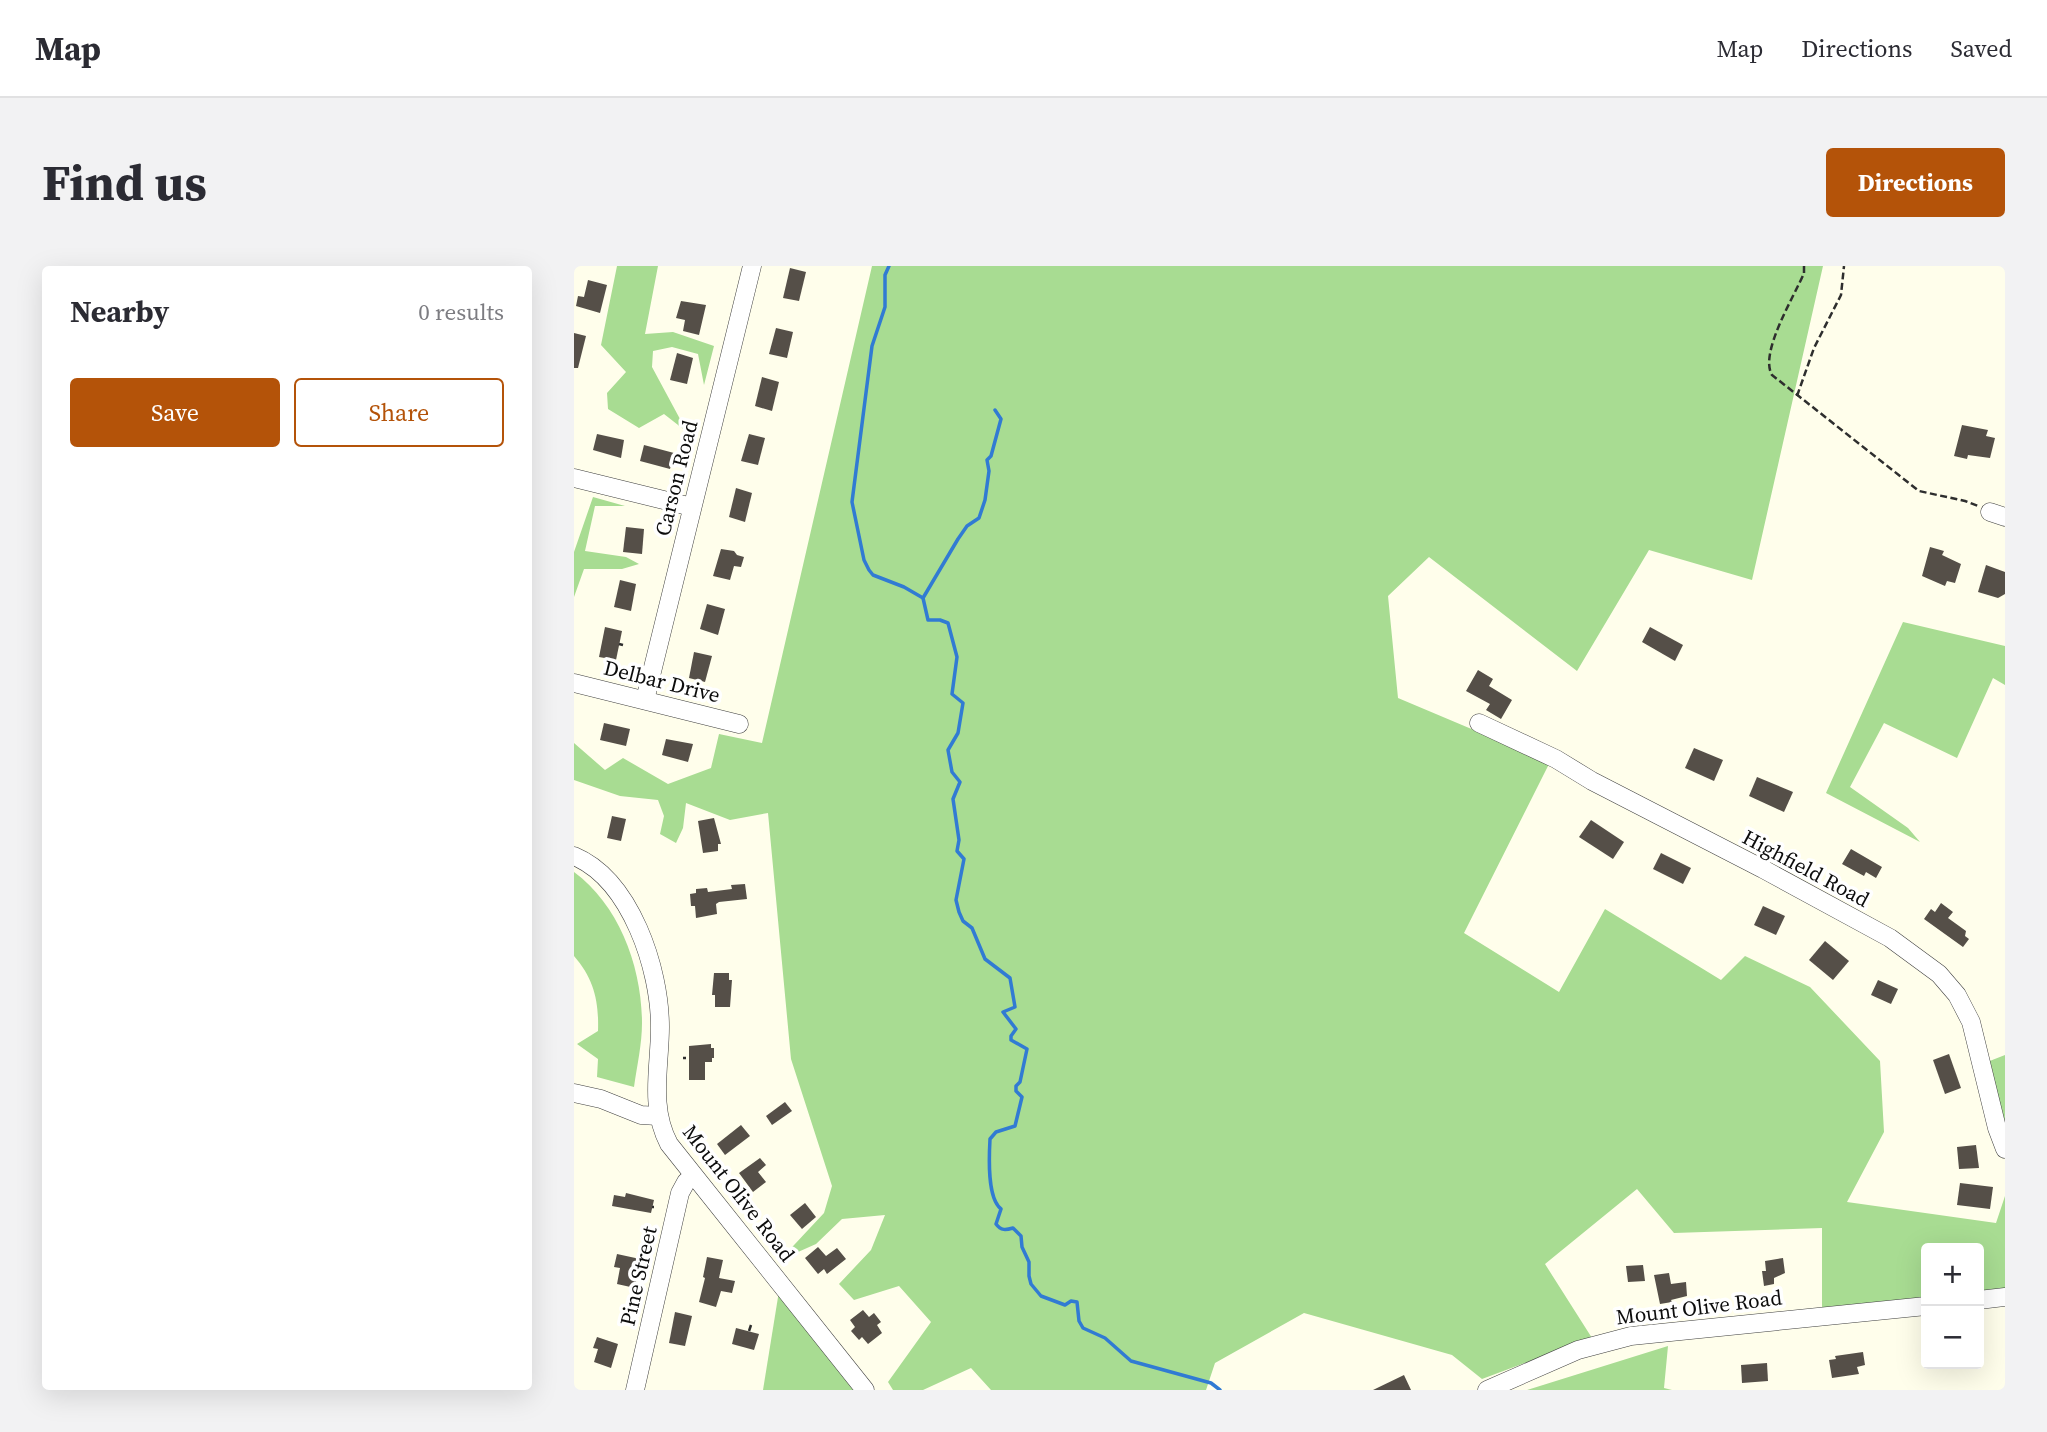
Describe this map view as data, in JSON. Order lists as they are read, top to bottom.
{
  "streets": {
    "street": [
      "Carson Road",
      "Delbar Drive",
      "Highfield Road",
      "Mount Olive Road",
      "Pine Street"
    ]
  },
  "crossings": [
    ["Carson Road", "Delbar Drive"],
    ["Mount Olive Road", "Pine Street"]
  ],
  "page": {
    "header": "Map",
    "nav": ["Map", "Directions", "Saved"],
    "buttons": [
      "Directions",
      ["Save", "Share"]
    ],
    "title": "Find us",
    "heading": ["Nearby", "0 results"],
    "map_buttons": ["+", "−"]
  }
}
